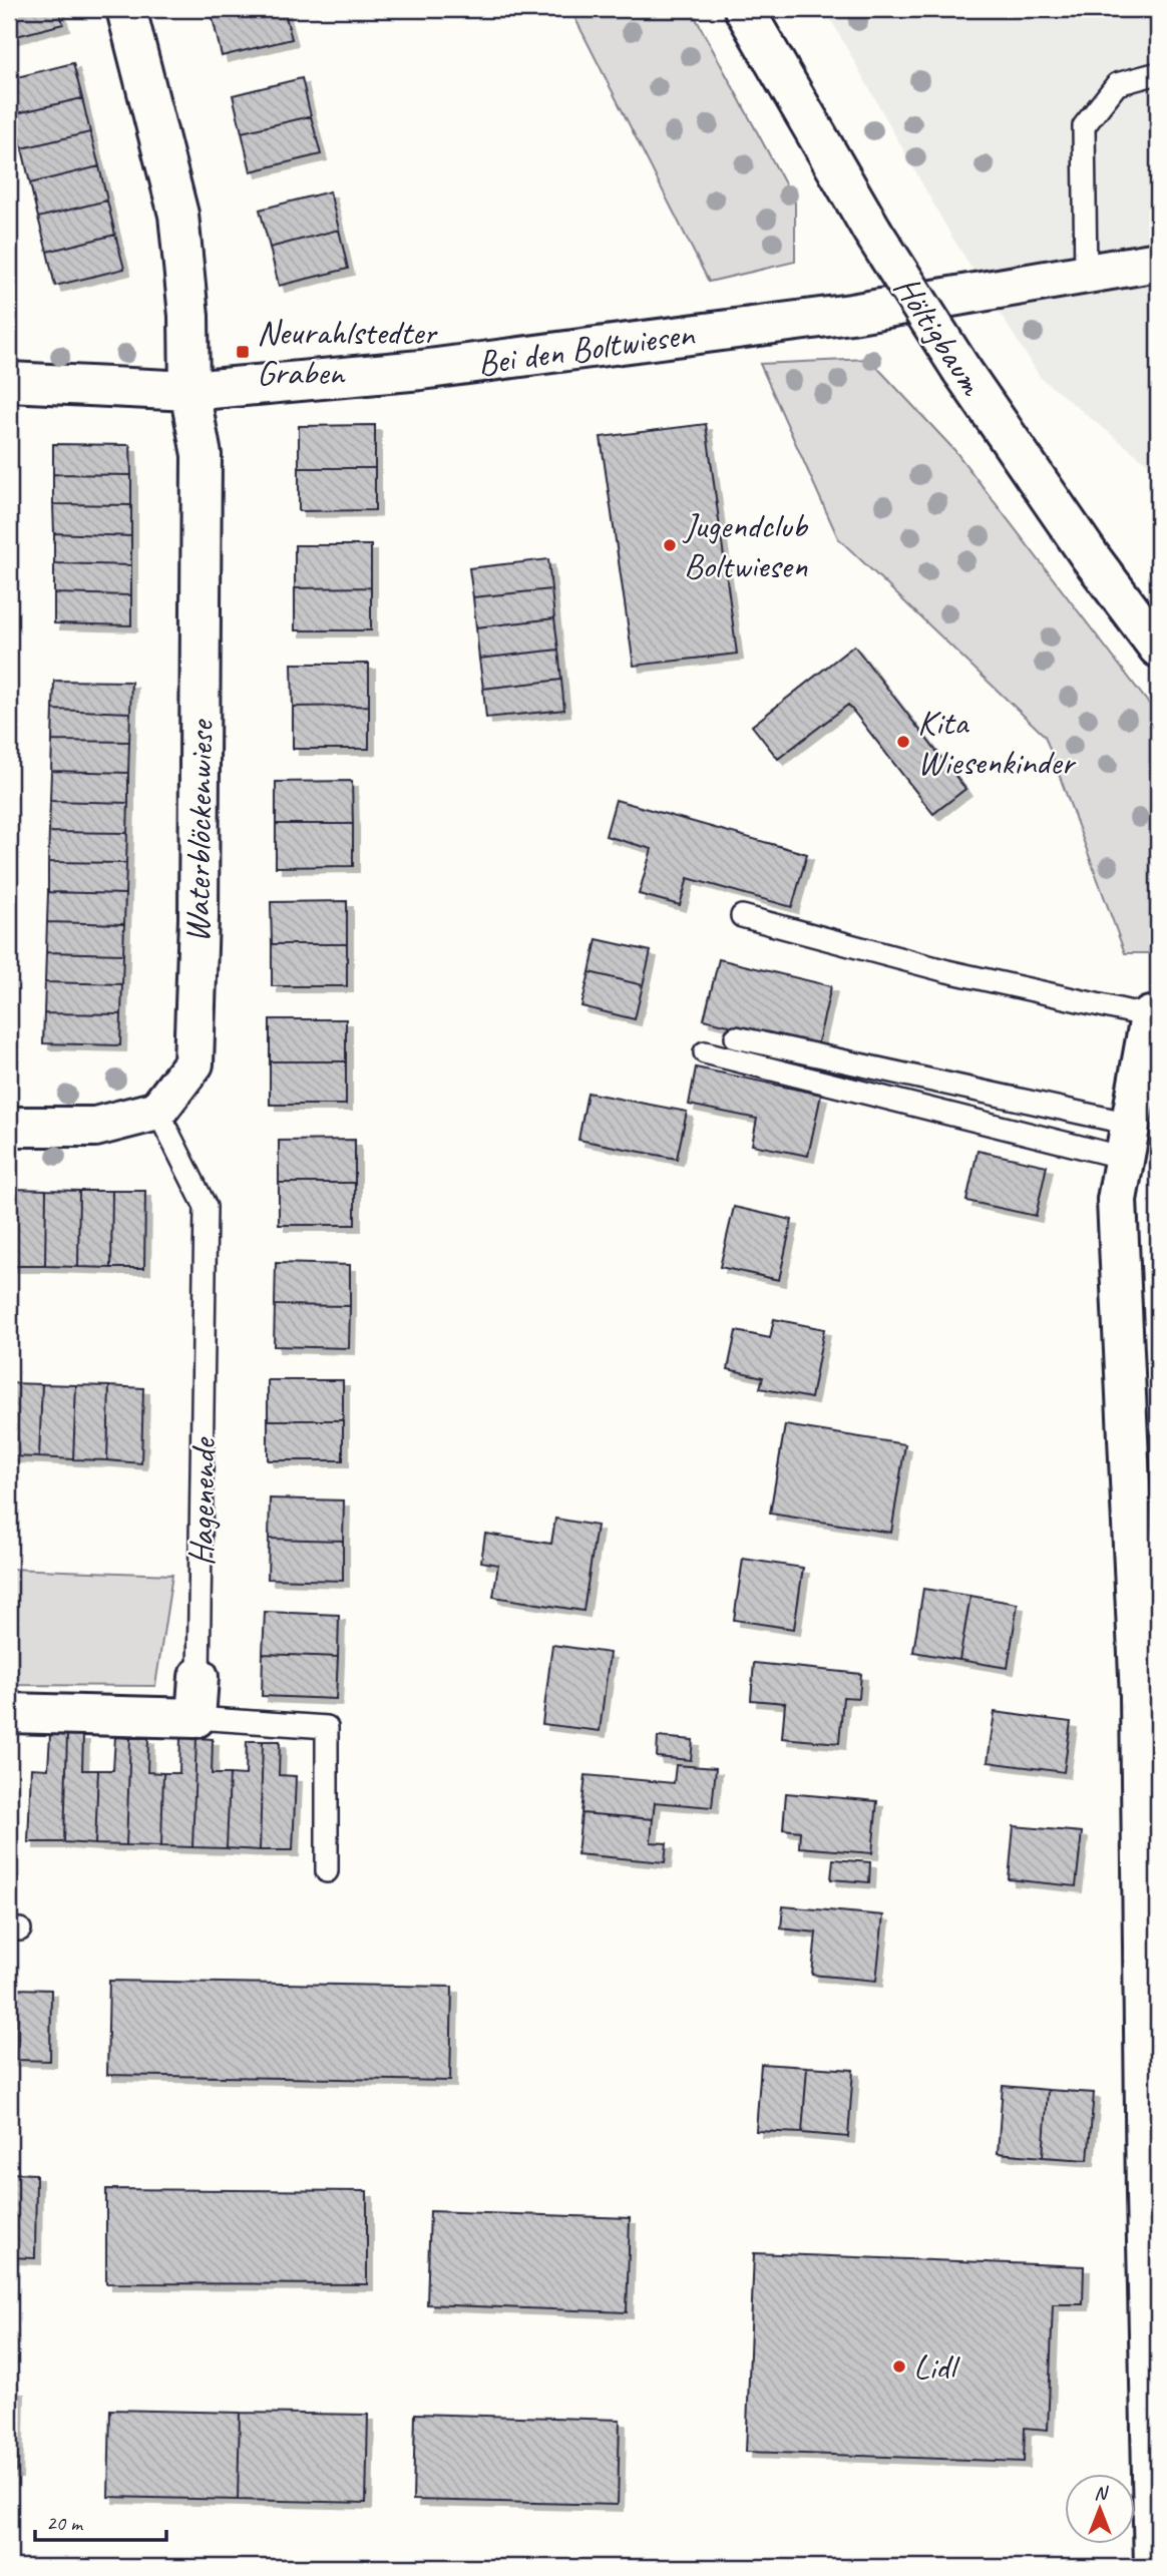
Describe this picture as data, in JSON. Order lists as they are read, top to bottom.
{
  "streets": {
    "street": [
      "Höltigbaum",
      "Bei den Boltwiesen",
      "Waterblöckenwiese",
      "Hagenende"
    ]
  },
  "crossings": [
    ["Bei den Boltwiesen", "Waterblöckenwiese"],
    ["Waterblöckenwiese", "Hagenende"]
  ],
  "places": {
    "transit": ["Neurahlstedter Graben"],
    "other": ["Jugendclub Boltwiesen", "Kita Wiesenkinder", "Lidl"]
  },
  "scale_bar": "20 m",
  "north": "top"
}
